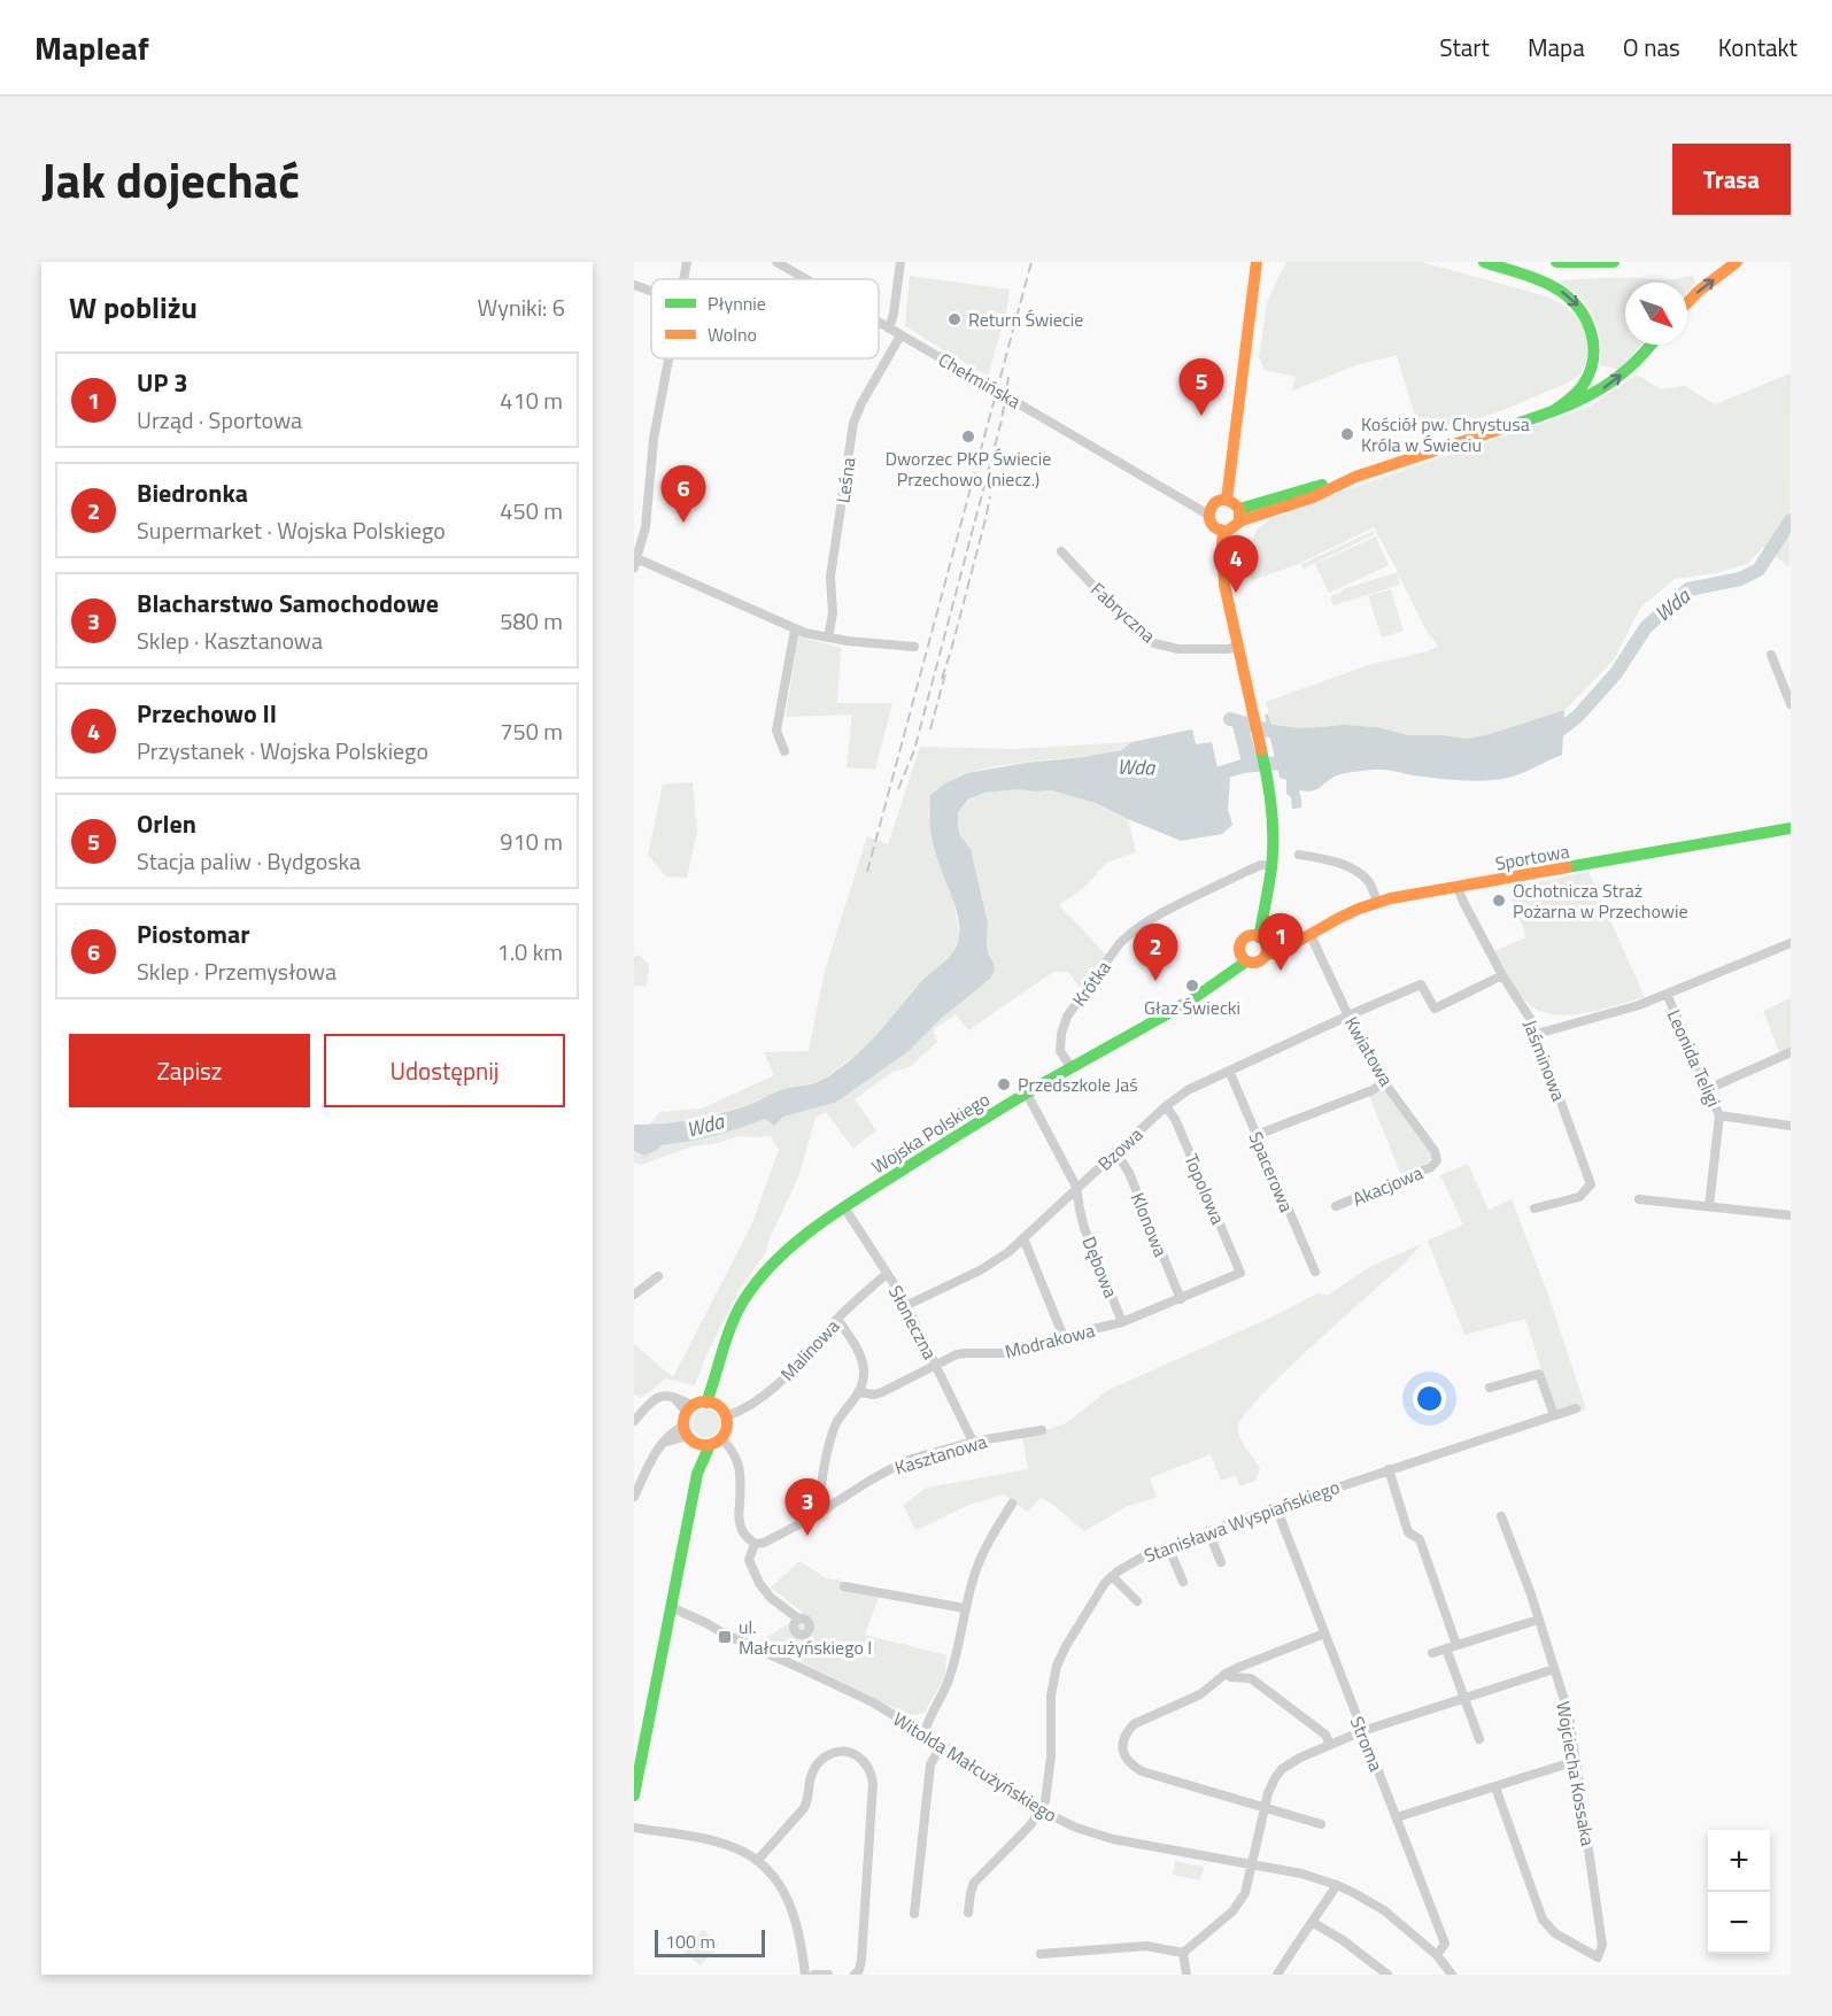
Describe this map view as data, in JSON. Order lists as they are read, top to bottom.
{
  "streets": {
    "street": [
      "Chełmińska",
      "Leśna",
      "Fabryczna",
      "Sportowa",
      "Krótka",
      "Kwiatowa",
      "Leonida Teligi",
      "Jaśminowa",
      "Wojska Polskiego",
      "Bzowa",
      "Spacerowa",
      "Akacjowa",
      "Topolowa",
      "Klonowa",
      "Dębowa",
      "Słoneczna",
      "Modrakowa",
      "Malinowa",
      "Kasztanowa",
      "Stanisława Wyspiańskiego",
      "Stroma",
      "Witolda Małcużyńskiego",
      "Wojciecha Kossaka"
    ]
  },
  "crossings": [
    ["Chełmińska", "Leśna"],
    ["Sportowa", "Kwiatowa"],
    ["Sportowa", "Jaśminowa"],
    ["Sportowa", "Wojska Polskiego"],
    ["Krótka", "Wojska Polskiego"],
    ["Kwiatowa", "Bzowa"],
    ["Kwiatowa", "Akacjowa"],
    ["Jaśminowa", "Bzowa"],
    ["Wojska Polskiego", "Słoneczna"],
    ["Wojska Polskiego", "Malinowa"],
    ["Wojska Polskiego", "Witolda Małcużyńskiego"],
    ["Bzowa", "Spacerowa"],
    ["Bzowa", "Topolowa"],
    ["Bzowa", "Klonowa"],
    ["Bzowa", "Dębowa"],
    ["Bzowa", "Słoneczna"],
    ["Topolowa", "Modrakowa"],
    ["Klonowa", "Modrakowa"],
    ["Dębowa", "Modrakowa"],
    ["Słoneczna", "Modrakowa"],
    ["Słoneczna", "Malinowa"],
    ["Słoneczna", "Kasztanowa"],
    ["Stanisława Wyspiańskiego", "Stroma"],
    ["Stanisława Wyspiańskiego", "Witolda Małcużyńskiego"],
    ["Stroma", "Witolda Małcużyńskiego"]
  ],
  "water": ["Wda"],
  "places": {
    "other": [
      "Return Świecie",
      "Kościół pw. Chrystusa Króla w Świeciu",
      "Dworzec PKP Świecie Przechowo (niecz.)",
      "Ochotnicza Straż Pożarna w Przechowie",
      "Głaz Świecki",
      "Przedszkole Jaś"
    ],
    "transit": ["ul. Małcużyńskiego I"]
  },
  "legend": ["Płynnie", "Wolno"],
  "scale_bar": "100 m",
  "north": "bottom right",
  "page": {
    "header": "Mapleaf",
    "nav": [
      "Start",
      "Mapa",
      "O nas",
      "Kontakt"
    ],
    "title": "Jak dojechać",
    "buttons": [
      "Trasa",
      ["Zapisz", "Udostępnij"]
    ],
    "heading": ["W pobliżu", "Wyniki: 6"],
    "list": [
      {
        "mark": "1",
        "name": "UP 3",
        "note": "Urząd · Sportowa",
        "value": "410 m"
      },
      {
        "mark": "2",
        "name": "Biedronka",
        "note": "Supermarket · Wojska Polskiego",
        "value": "450 m"
      },
      {
        "mark": "3",
        "name": "Blacharstwo Samochodowe",
        "note": "Sklep · Kasztanowa",
        "value": "580 m"
      },
      {
        "mark": "4",
        "name": "Przechowo II",
        "note": "Przystanek · Wojska Polskiego",
        "value": "750 m"
      },
      {
        "mark": "5",
        "name": "Orlen",
        "note": "Stacja paliw · Bydgoska",
        "value": "910 m"
      },
      {
        "mark": "6",
        "name": "Piostomar",
        "note": "Sklep · Przemysłowa",
        "value": "1.0 km"
      }
    ],
    "pins": [
      "5",
      "6",
      "4",
      "1",
      "2",
      "3"
    ],
    "map_buttons": ["+", "−"],
    "scale": "100 m"
  }
}
